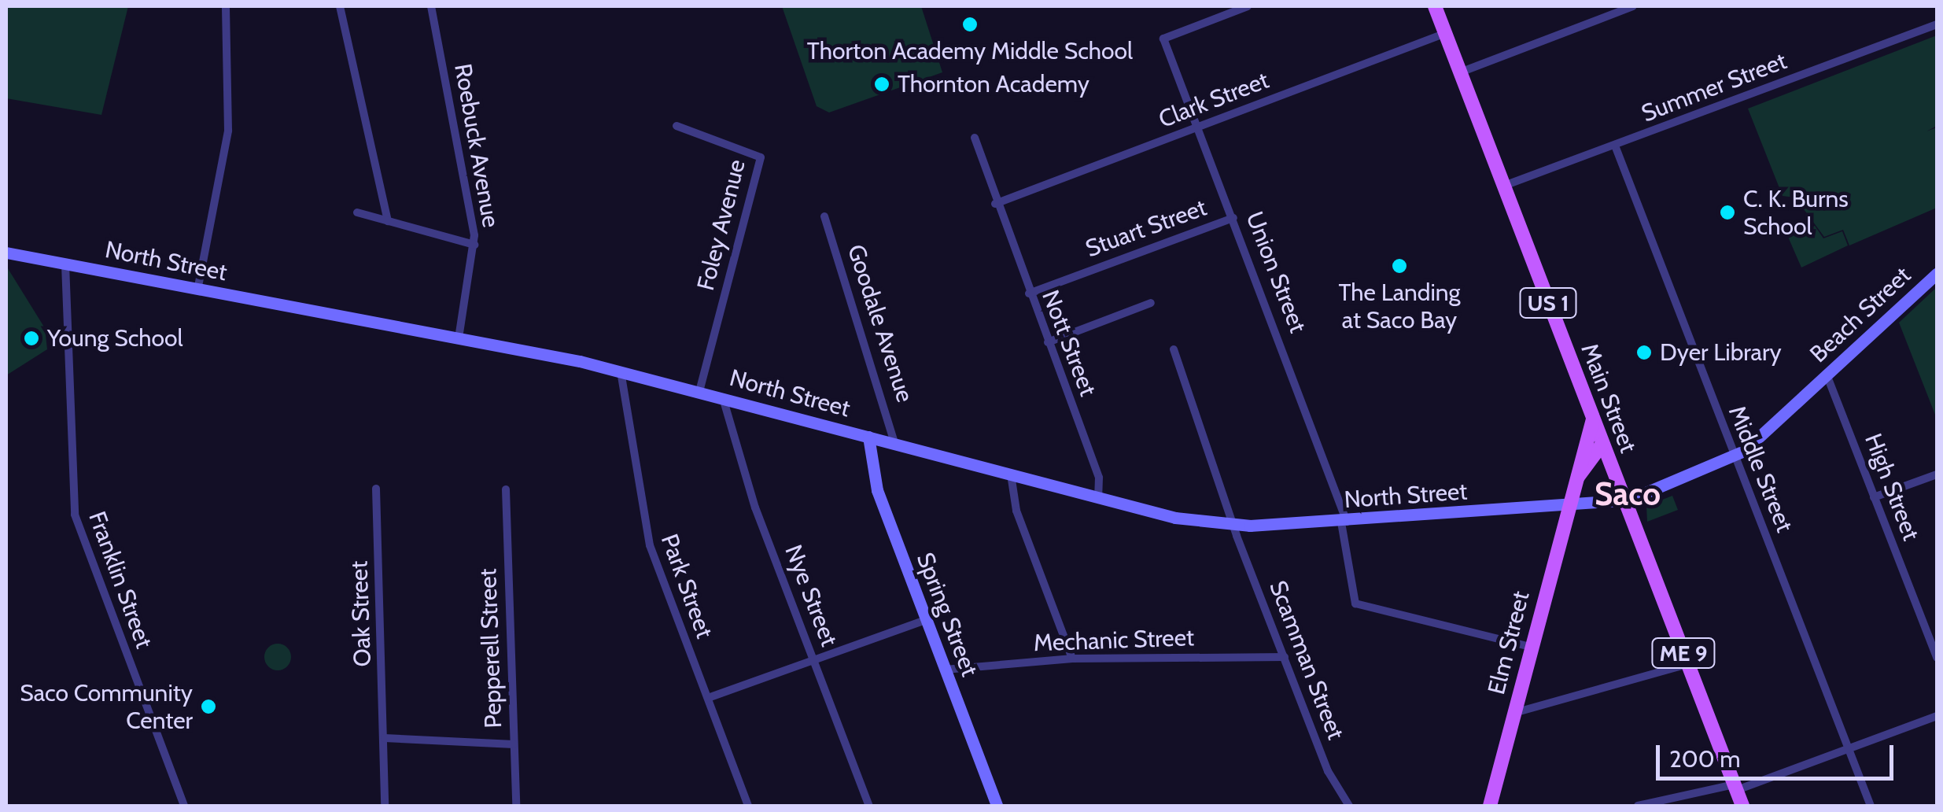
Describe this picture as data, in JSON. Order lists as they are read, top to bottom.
{
  "streets": {
    "main road": [
      "North Street",
      "US 1",
      "Beach Street",
      "Main Street",
      "Spring Street",
      "Elm Street",
      "ME 9"
    ],
    "street": [
      "Summer Street",
      "Clark Street",
      "Roebuck Avenue",
      "Foley Avenue",
      "Stuart Street",
      "Union Street",
      "Goodale Avenue",
      "Nott Street",
      "Middle Street",
      "High Street",
      "Franklin Street",
      "Park Street",
      "Nye Street",
      "Oak Street",
      "Mechanic Street",
      "Pepperell Street",
      "Scamman Street"
    ]
  },
  "crossings": [
    ["Summer Street", "Main Street"],
    ["Summer Street", "Middle Street"],
    ["Clark Street", "Union Street"],
    ["Clark Street", "Nott Street"],
    ["Clark Street", "Main Street"],
    ["Roebuck Avenue", "North Street"],
    ["Foley Avenue", "North Street"],
    ["Stuart Street", "Union Street"],
    ["Stuart Street", "Nott Street"],
    ["North Street", "Union Street"],
    ["North Street", "Beach Street"],
    ["North Street", "Goodale Avenue"],
    ["North Street", "Nott Street"],
    ["North Street", "Franklin Street"],
    ["North Street", "Park Street"],
    ["North Street", "Nye Street"],
    ["North Street", "Spring Street"],
    ["North Street", "Elm Street"],
    ["North Street", "Scamman Street"],
    ["Union Street", "Elm Street"],
    ["Beach Street", "Main Street"],
    ["Beach Street", "Middle Street"],
    ["Beach Street", "High Street"],
    ["Beach Street", "Elm Street"],
    ["Main Street", "Elm Street"],
    ["Spring Street", "Mechanic Street"],
    ["Mechanic Street", "Scamman Street"]
  ],
  "districts": ["Saco"],
  "places": [
    "Thorton Academy Middle School",
    "Thornton Academy",
    "C. K. Burns School",
    "The Landing at Saco Bay",
    "Young School",
    "Dyer Library",
    "Saco Community Center"
  ],
  "scale_bar": "200 m"
}
